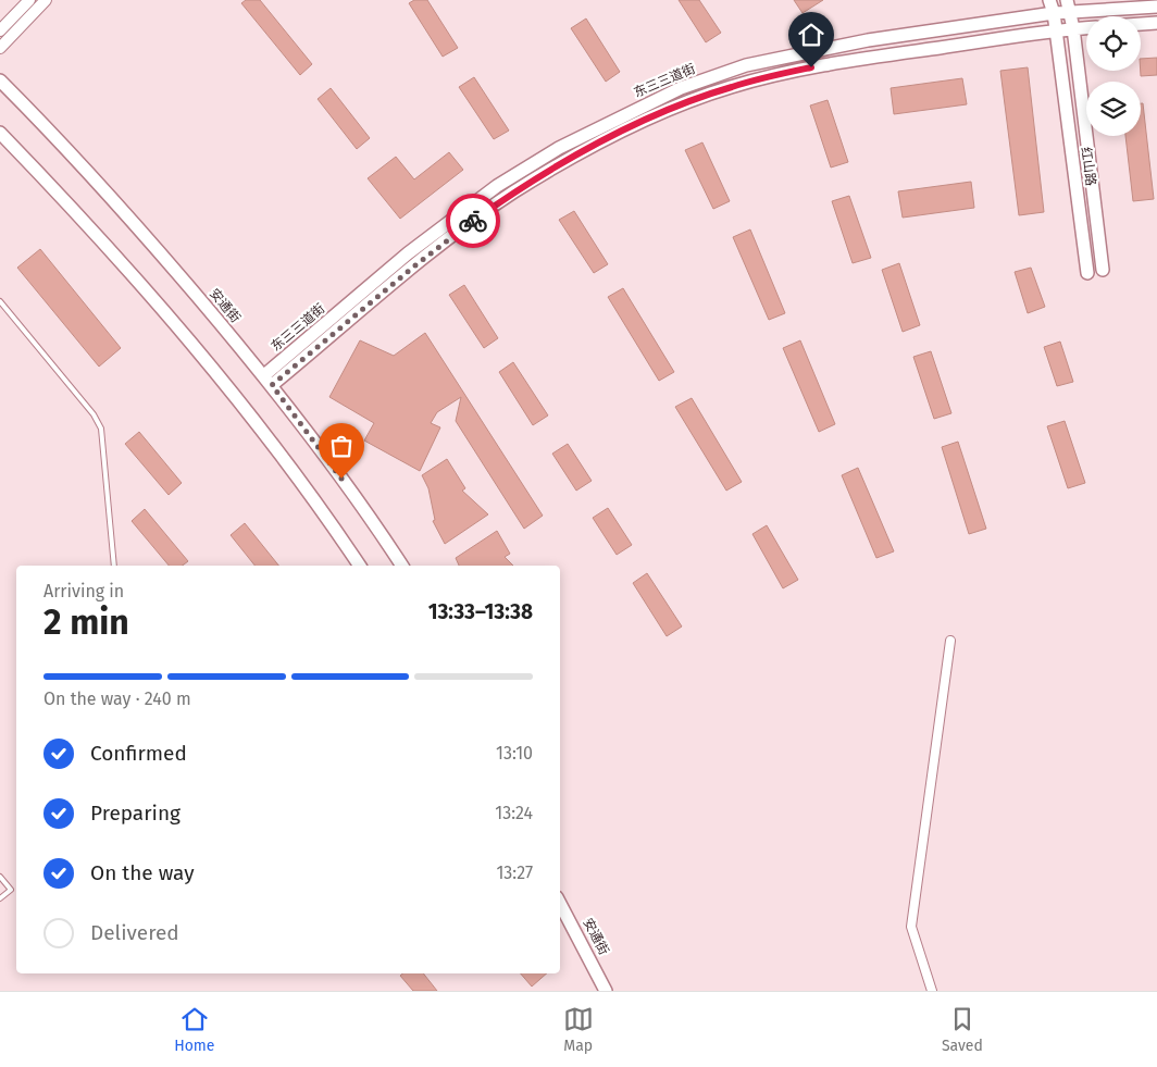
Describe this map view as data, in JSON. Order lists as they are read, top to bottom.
{
  "streets": {
    "main road": ["东三三道街", "红山路", "安通街"]
  },
  "crossings": [
    ["东三三道街", "红山路"],
    ["东三三道街", "安通街"]
  ],
  "page": {
    "heading": ["2 min", "Arriving in", "13:33–13:38"],
    "bar": "On the way · 240 m",
    "list": [
      ["Confirmed", "13:10"],
      ["Preparing", "13:24"],
      ["On the way", "13:27"],
      "Delivered"
    ],
    "tabs": ["Home", "Map", "Saved"]
  }
}
